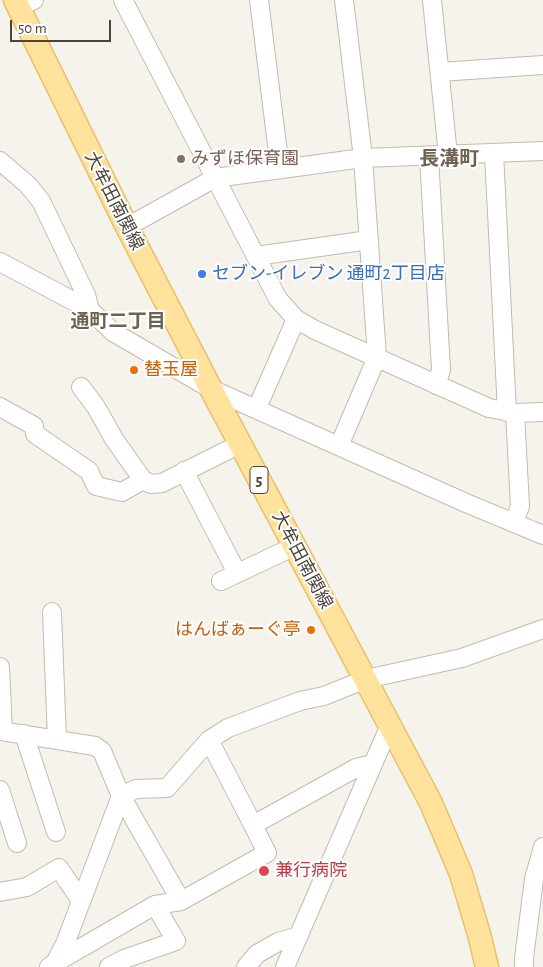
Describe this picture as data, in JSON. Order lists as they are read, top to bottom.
{
  "streets": {
    "main road": ["大牟田南関線", "5"]
  },
  "districts": ["長溝町", "通町二丁目"],
  "places": [
    "みずほ保育園",
    "セブン-イレブン 通町2丁目店",
    "替玉屋",
    "はんばぁーぐ亭",
    "兼行病院"
  ],
  "scale_bar": "50 m"
}
